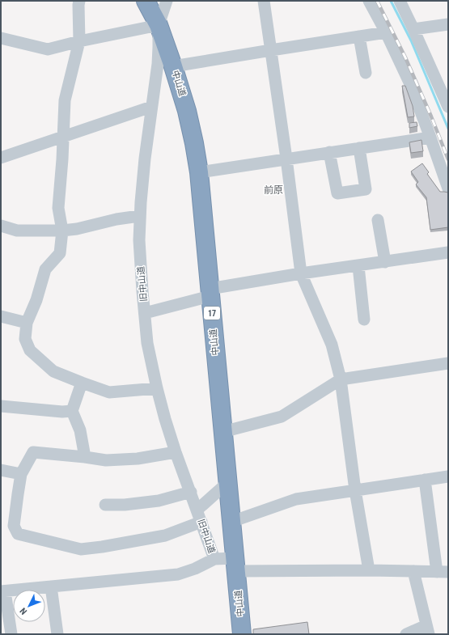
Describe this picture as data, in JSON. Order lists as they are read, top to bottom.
{
  "streets": {
    "highway": ["中山道", "17"],
    "street": ["旧中山道"]
  },
  "crossings": [
    ["中山道", "旧中山道"]
  ],
  "districts": ["前原"],
  "north": "bottom left"
}
